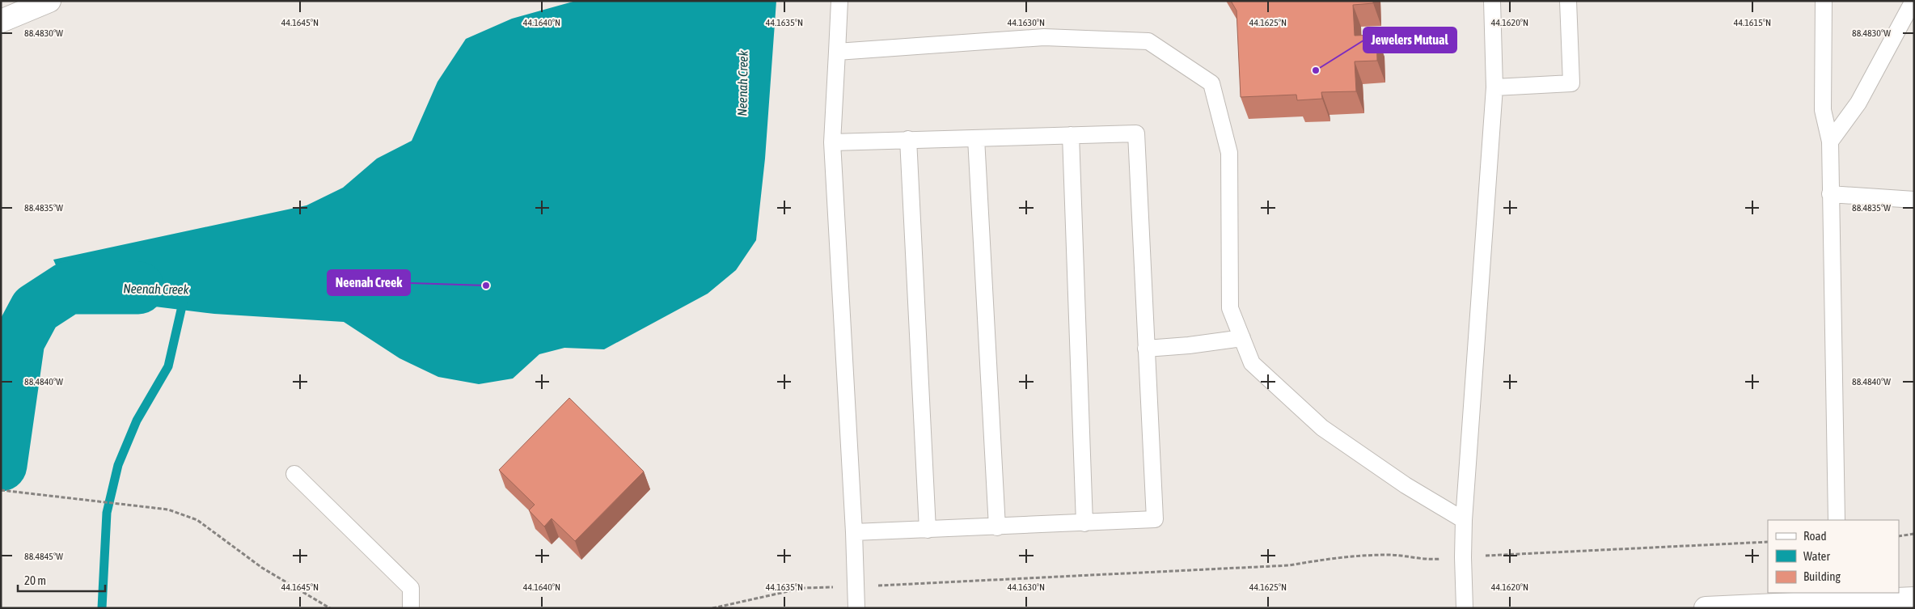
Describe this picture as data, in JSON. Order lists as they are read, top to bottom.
{
  "water": ["Neenah Creek"],
  "places": ["Jewelers Mutual", "Neenah Creek"],
  "legend": ["Road", "Water", "Building"],
  "scale_bar": "20 m",
  "coordinates": [
    "44.1645°N",
    "44.1640°N",
    "44.1635°N",
    "44.1630°N",
    "44.1625°N",
    "44.1620°N",
    "44.1615°N",
    "88.4830°W",
    "88.4835°W",
    "88.4840°W",
    "88.4845°W"
  ]
}
